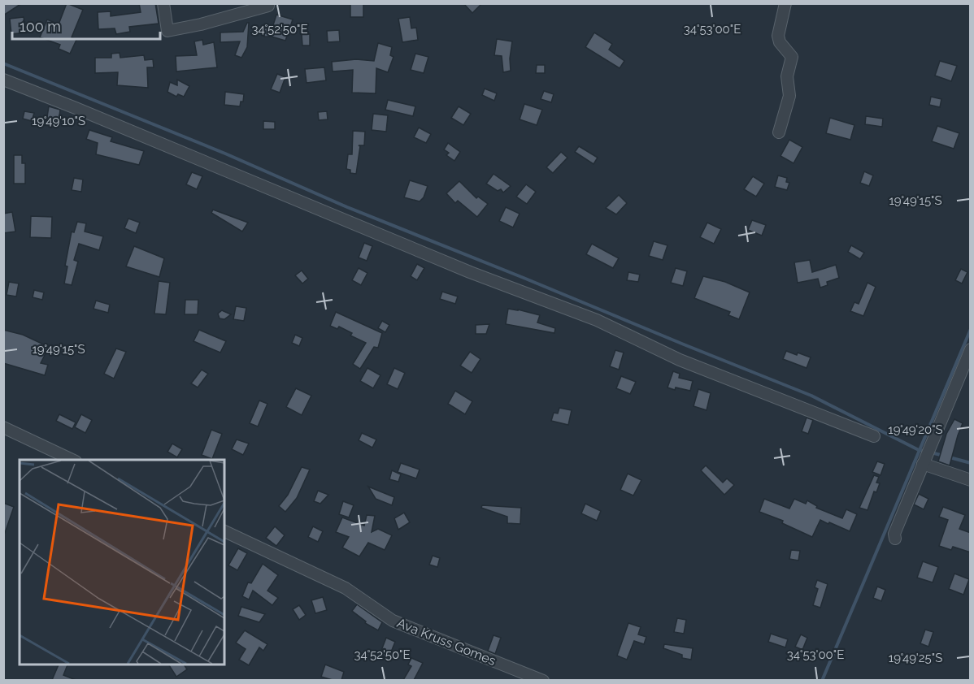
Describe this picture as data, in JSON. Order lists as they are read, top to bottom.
{
  "streets": {
    "street": ["Ava Kruss Gomes"]
  },
  "scale_bar": "100 m",
  "coordinates": [
    "34°52'50\"E",
    "34°53'00\"E",
    "19°49'10\"S",
    "19°49'15\"S",
    "19°49'20\"S",
    "19°49'25\"S"
  ]
}
